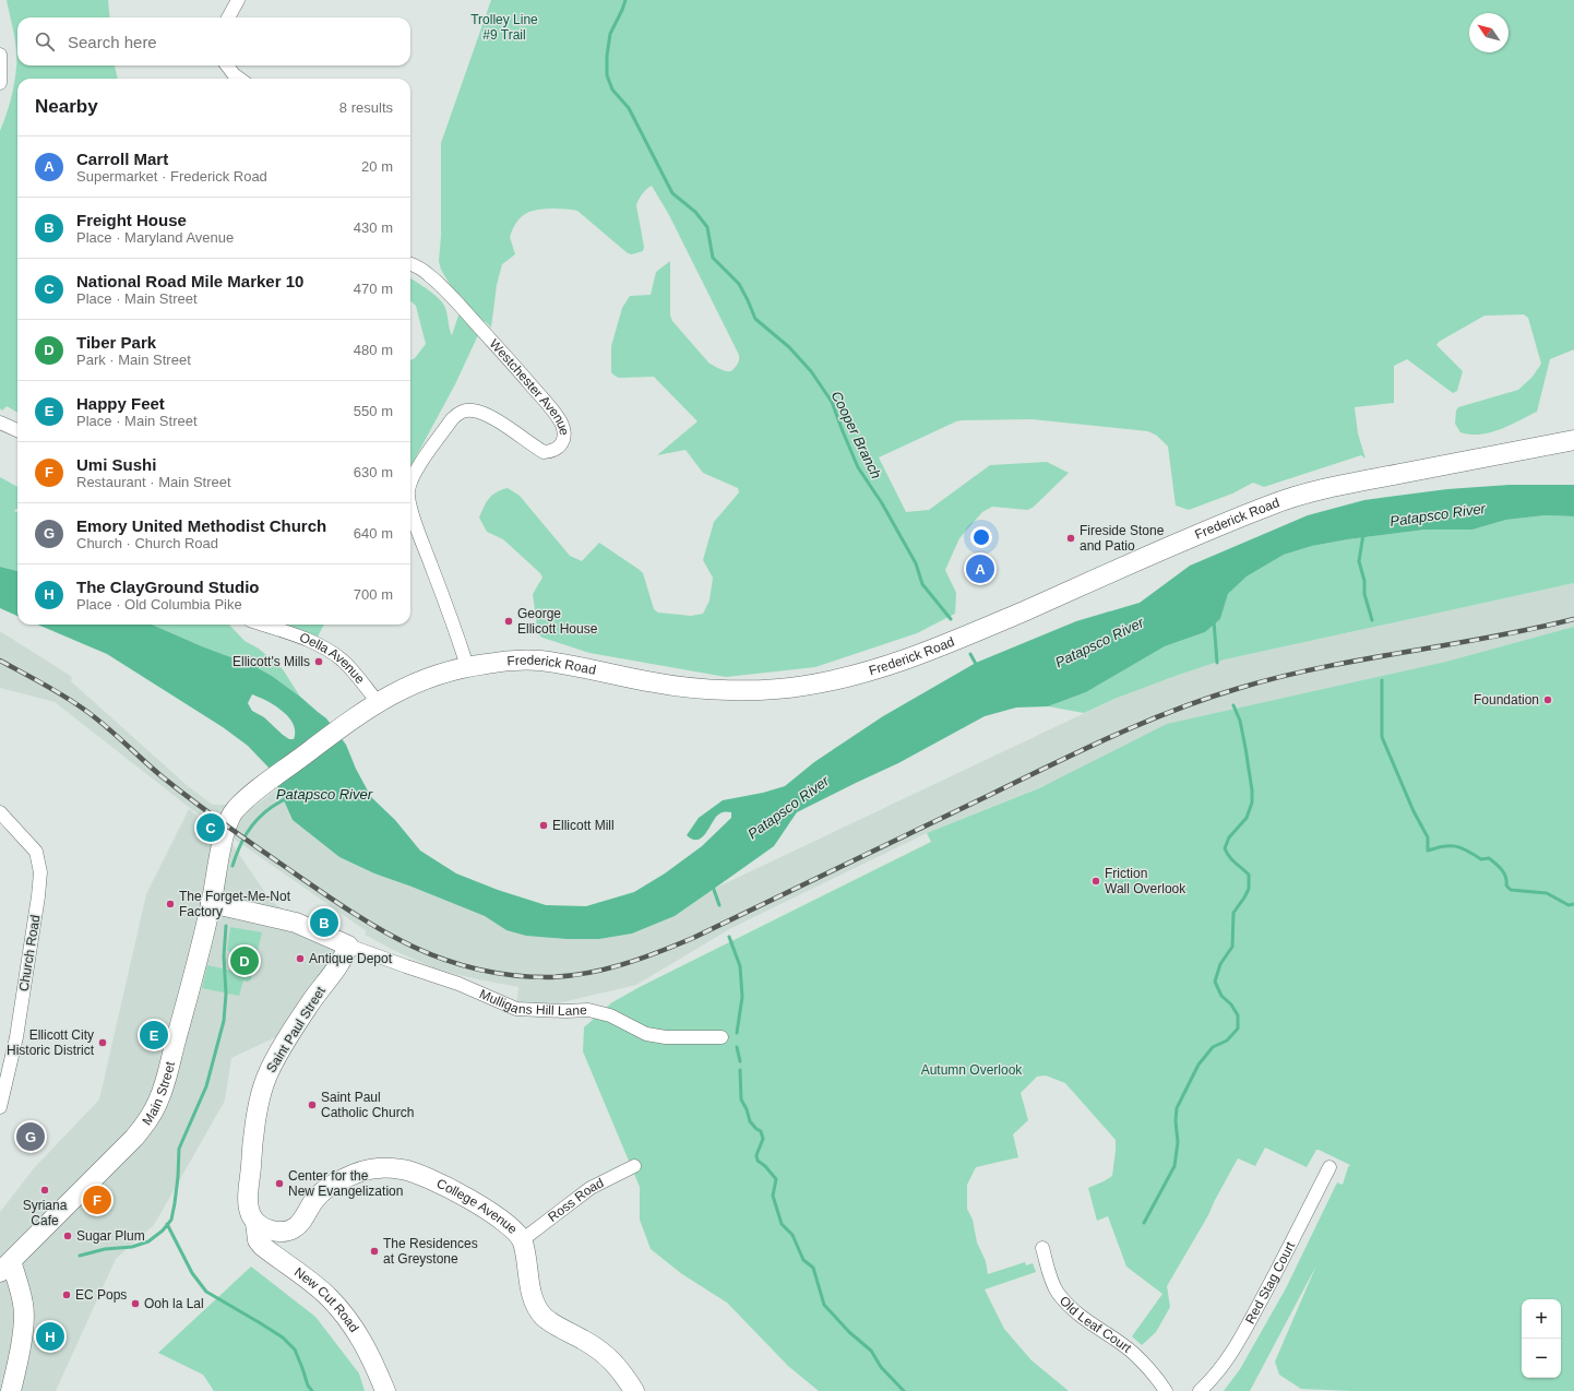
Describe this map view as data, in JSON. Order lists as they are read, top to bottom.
{
  "streets": {
    "main road": [
      "Frederick Road",
      "Saint Paul Street",
      "Main Street",
      "College Avenue",
      "New Cut Road"
    ],
    "street": [
      "Westchester Avenue",
      "Oella Avenue",
      "Church Road",
      "Mulligans Hill Lane",
      "Ross Road",
      "Red Stag Court",
      "Old Leaf Court"
    ]
  },
  "crossings": [
    ["Westchester Avenue", "Frederick Road"],
    ["Frederick Road", "Oella Avenue"],
    ["Frederick Road", "Main Street"],
    ["Mulligans Hill Lane", "Saint Paul Street"],
    ["Saint Paul Street", "College Avenue"],
    ["Saint Paul Street", "New Cut Road"],
    ["Ross Road", "College Avenue"],
    ["College Avenue", "New Cut Road"]
  ],
  "water": ["Cooper Branch", "Patapsco River"],
  "parks": ["Trolley Line #9 Trail", "Autumn Overlook"],
  "places": [
    "Fireside Stone and Patio",
    "George Ellicott House",
    "Ellicott's Mills",
    "Foundation",
    "Ellicott Mill",
    "Friction Wall Overlook",
    "The Forget-Me-Not Factory",
    "Antique Depot",
    "Ellicott City Historic District",
    "Saint Paul Catholic Church",
    "Center for the New Evangelization",
    "Syriana Cafe",
    "Sugar Plum",
    "The Residences at Greystone",
    "EC Pops",
    "Ooh la Lal"
  ],
  "north": "top left",
  "page": {
    "search": "Search here",
    "heading": ["Nearby", "8 results"],
    "list": [
      {
        "mark": "A",
        "name": "Carroll Mart",
        "note": "Supermarket · Frederick Road",
        "value": "20 m"
      },
      {
        "mark": "B",
        "name": "Freight House",
        "note": "Place · Maryland Avenue",
        "value": "430 m"
      },
      {
        "mark": "C",
        "name": "National Road Mile Marker 10",
        "note": "Place · Main Street",
        "value": "470 m"
      },
      {
        "mark": "D",
        "name": "Tiber Park",
        "note": "Park · Main Street",
        "value": "480 m"
      },
      {
        "mark": "E",
        "name": "Happy Feet",
        "note": "Place · Main Street",
        "value": "550 m"
      },
      {
        "mark": "F",
        "name": "Umi Sushi",
        "note": "Restaurant · Main Street",
        "value": "630 m"
      },
      {
        "mark": "G",
        "name": "Emory United Methodist Church",
        "note": "Church · Church Road",
        "value": "640 m"
      },
      {
        "mark": "H",
        "name": "The ClayGround Studio",
        "note": "Place · Old Columbia Pike",
        "value": "700 m"
      }
    ],
    "pins": [
      "A",
      "C",
      "B",
      "D",
      "E",
      "G",
      "F",
      "H"
    ],
    "map_buttons": ["+", "−"]
  }
}
